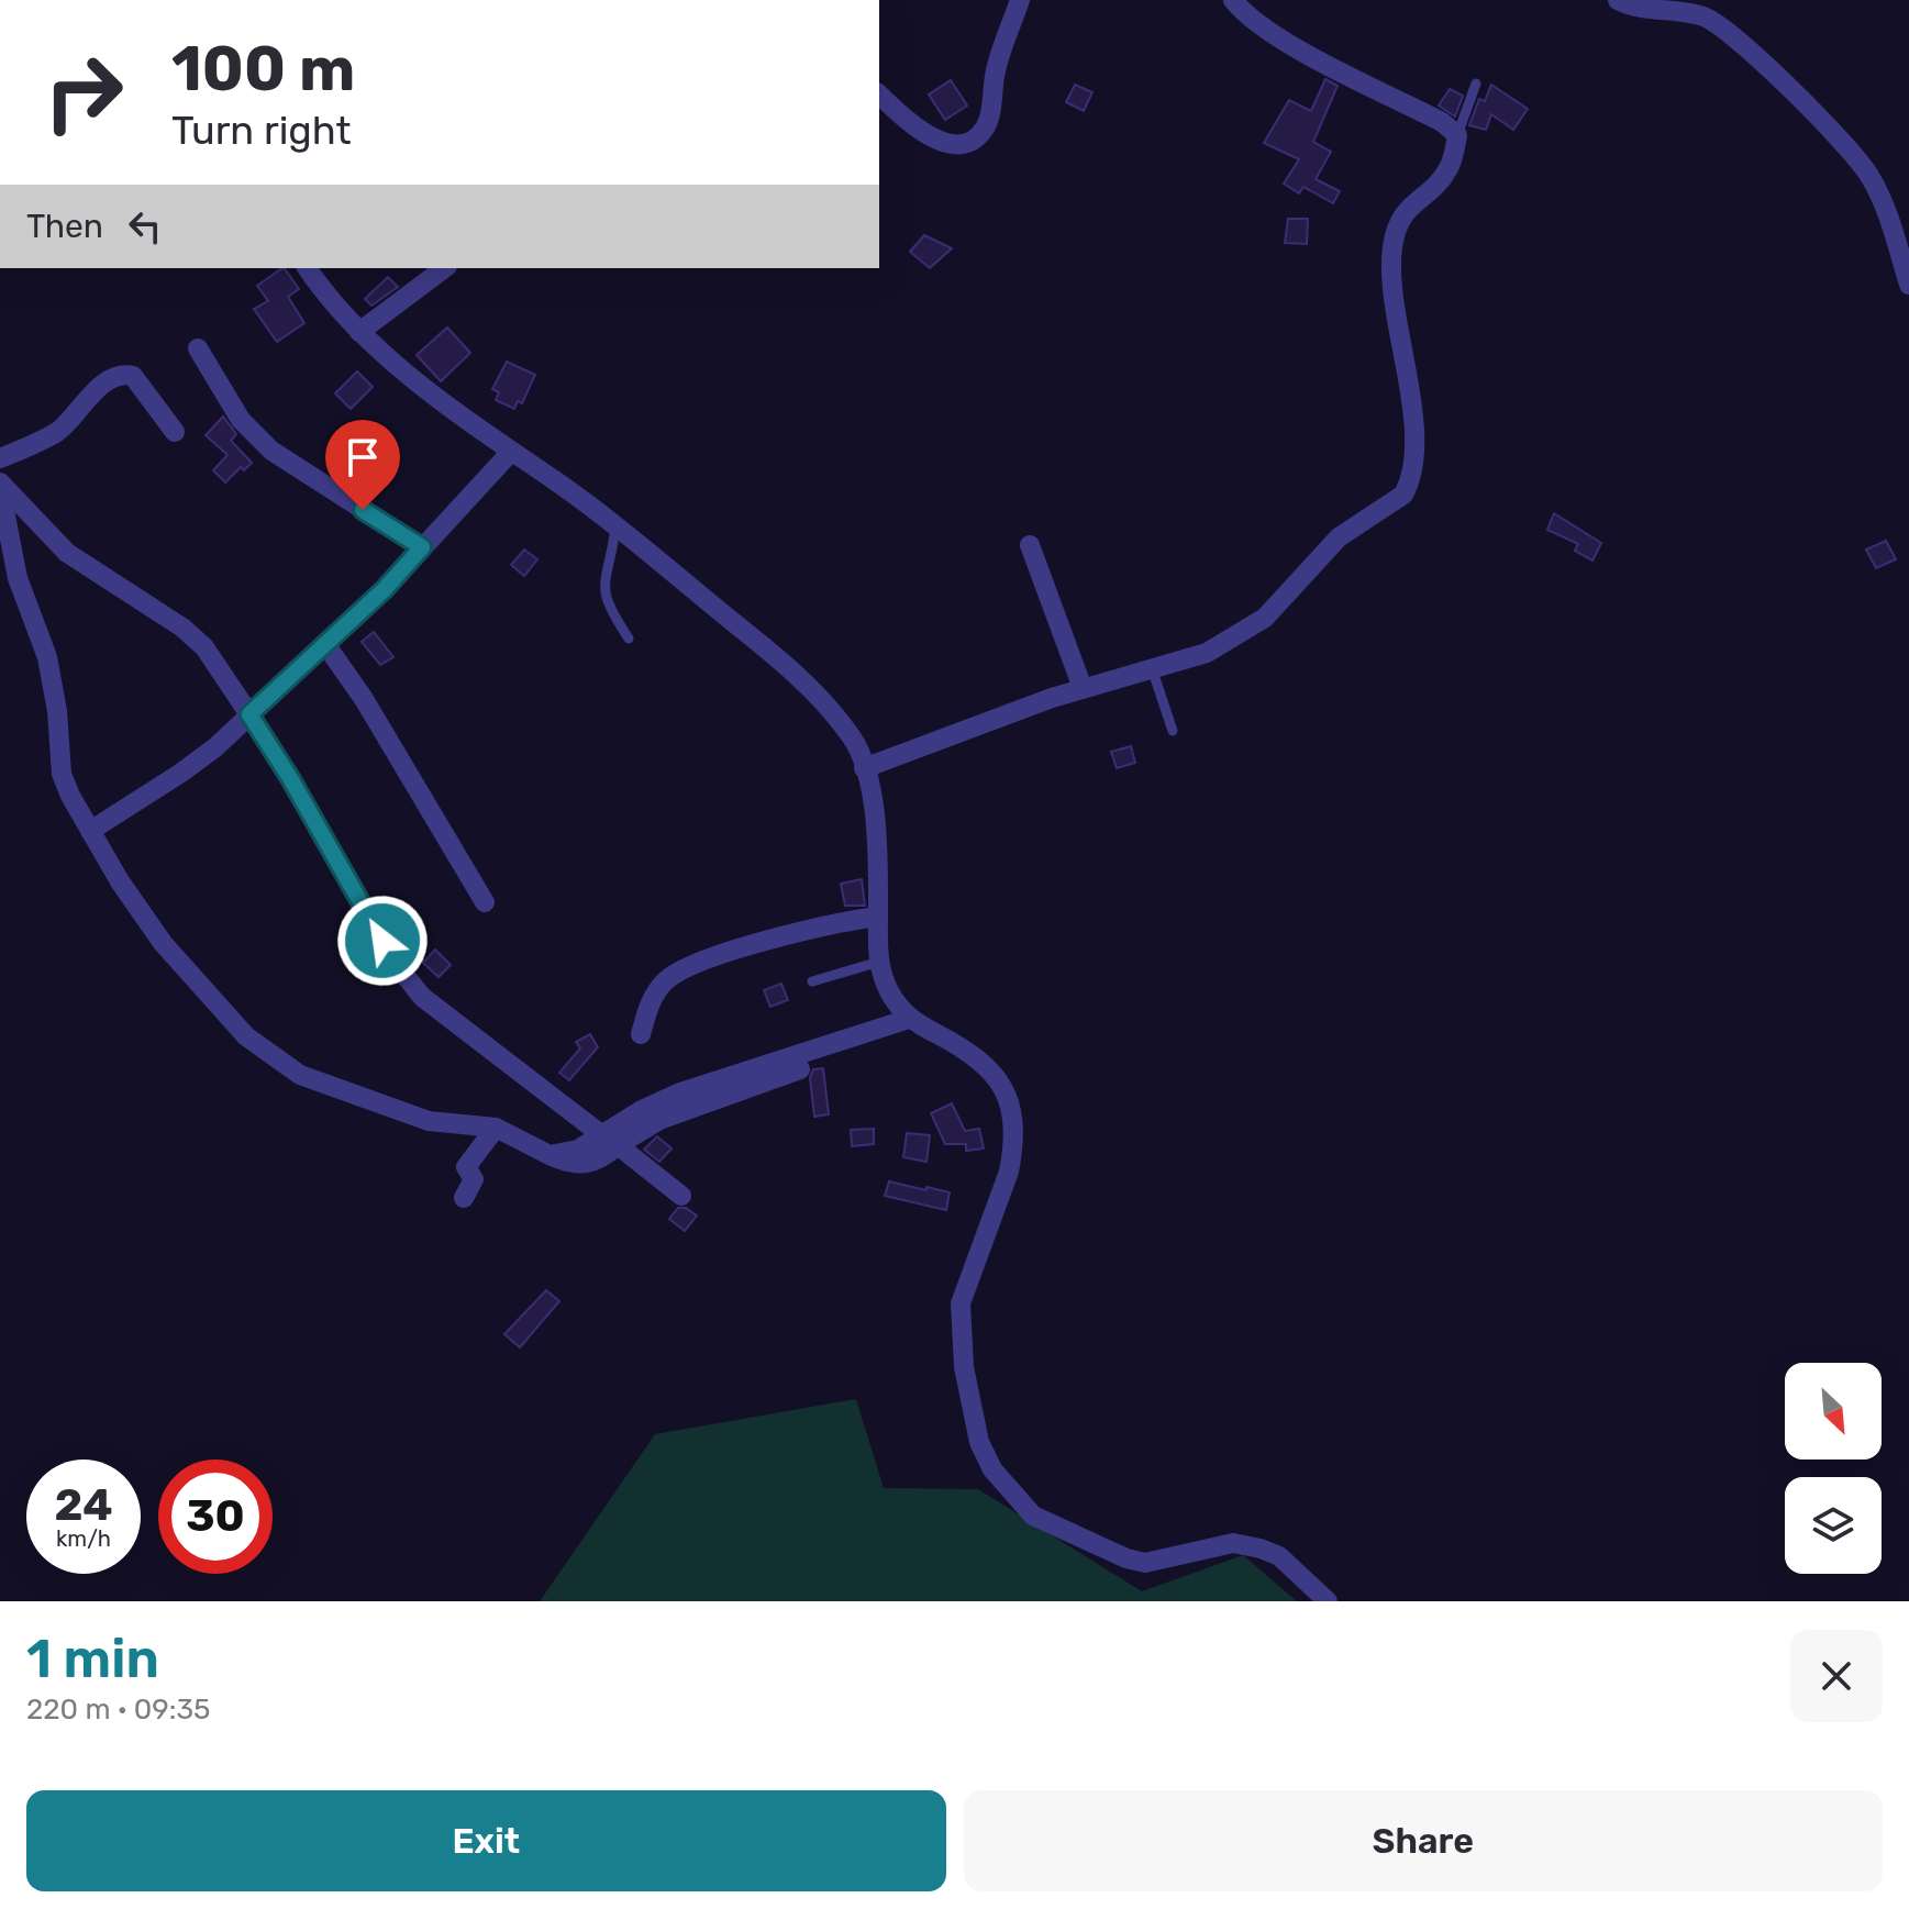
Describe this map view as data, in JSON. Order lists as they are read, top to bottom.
{
  "north": "bottom right",
  "page": {
    "turn": ["100 m", "Turn right"],
    "then": "Then",
    "speed": "24 km/h",
    "limit": "30",
    "heading": ["1 min", "220 m · 09:35"],
    "buttons": ["Exit", "Share"]
  }
}
